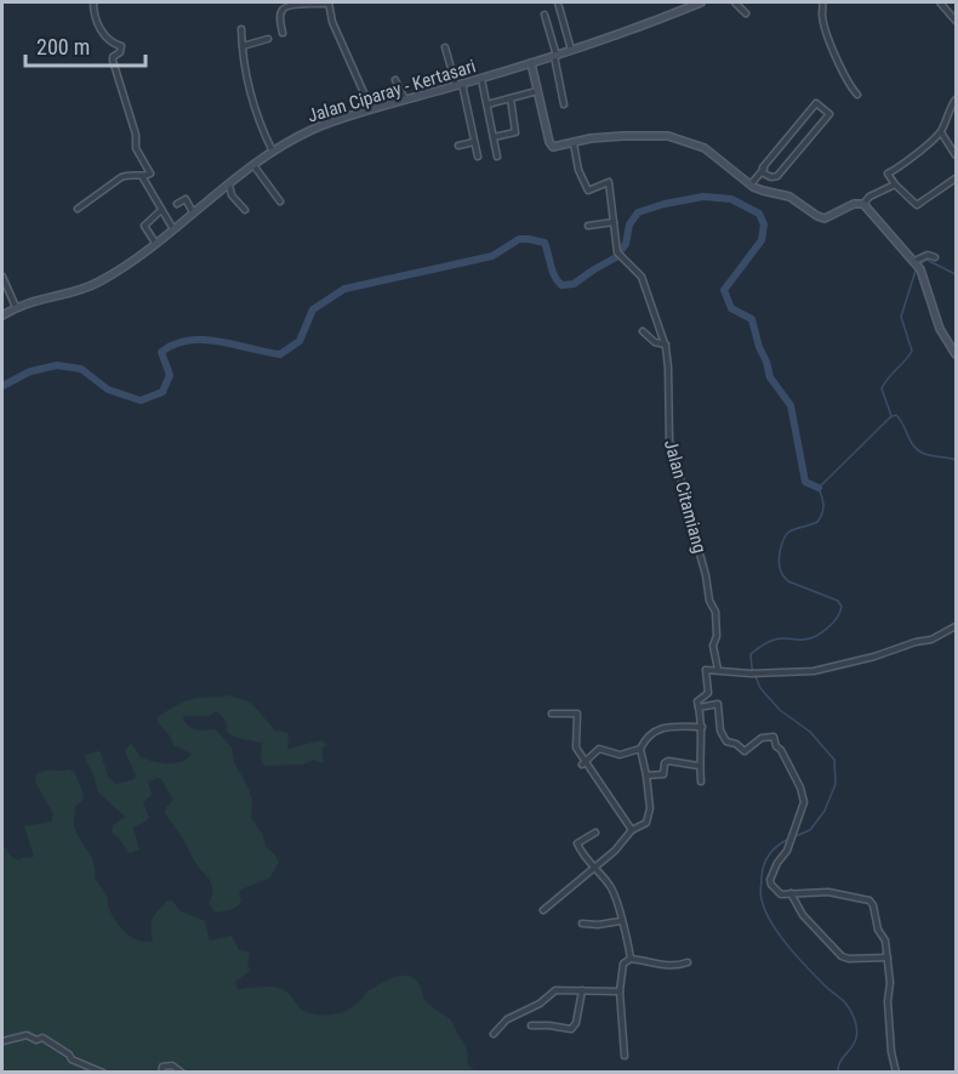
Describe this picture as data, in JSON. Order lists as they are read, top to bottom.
{
  "streets": {
    "main road": ["Jalan Ciparay - Kertasari"],
    "street": ["Jalan Citamiang"]
  },
  "scale_bar": "200 m"
}
